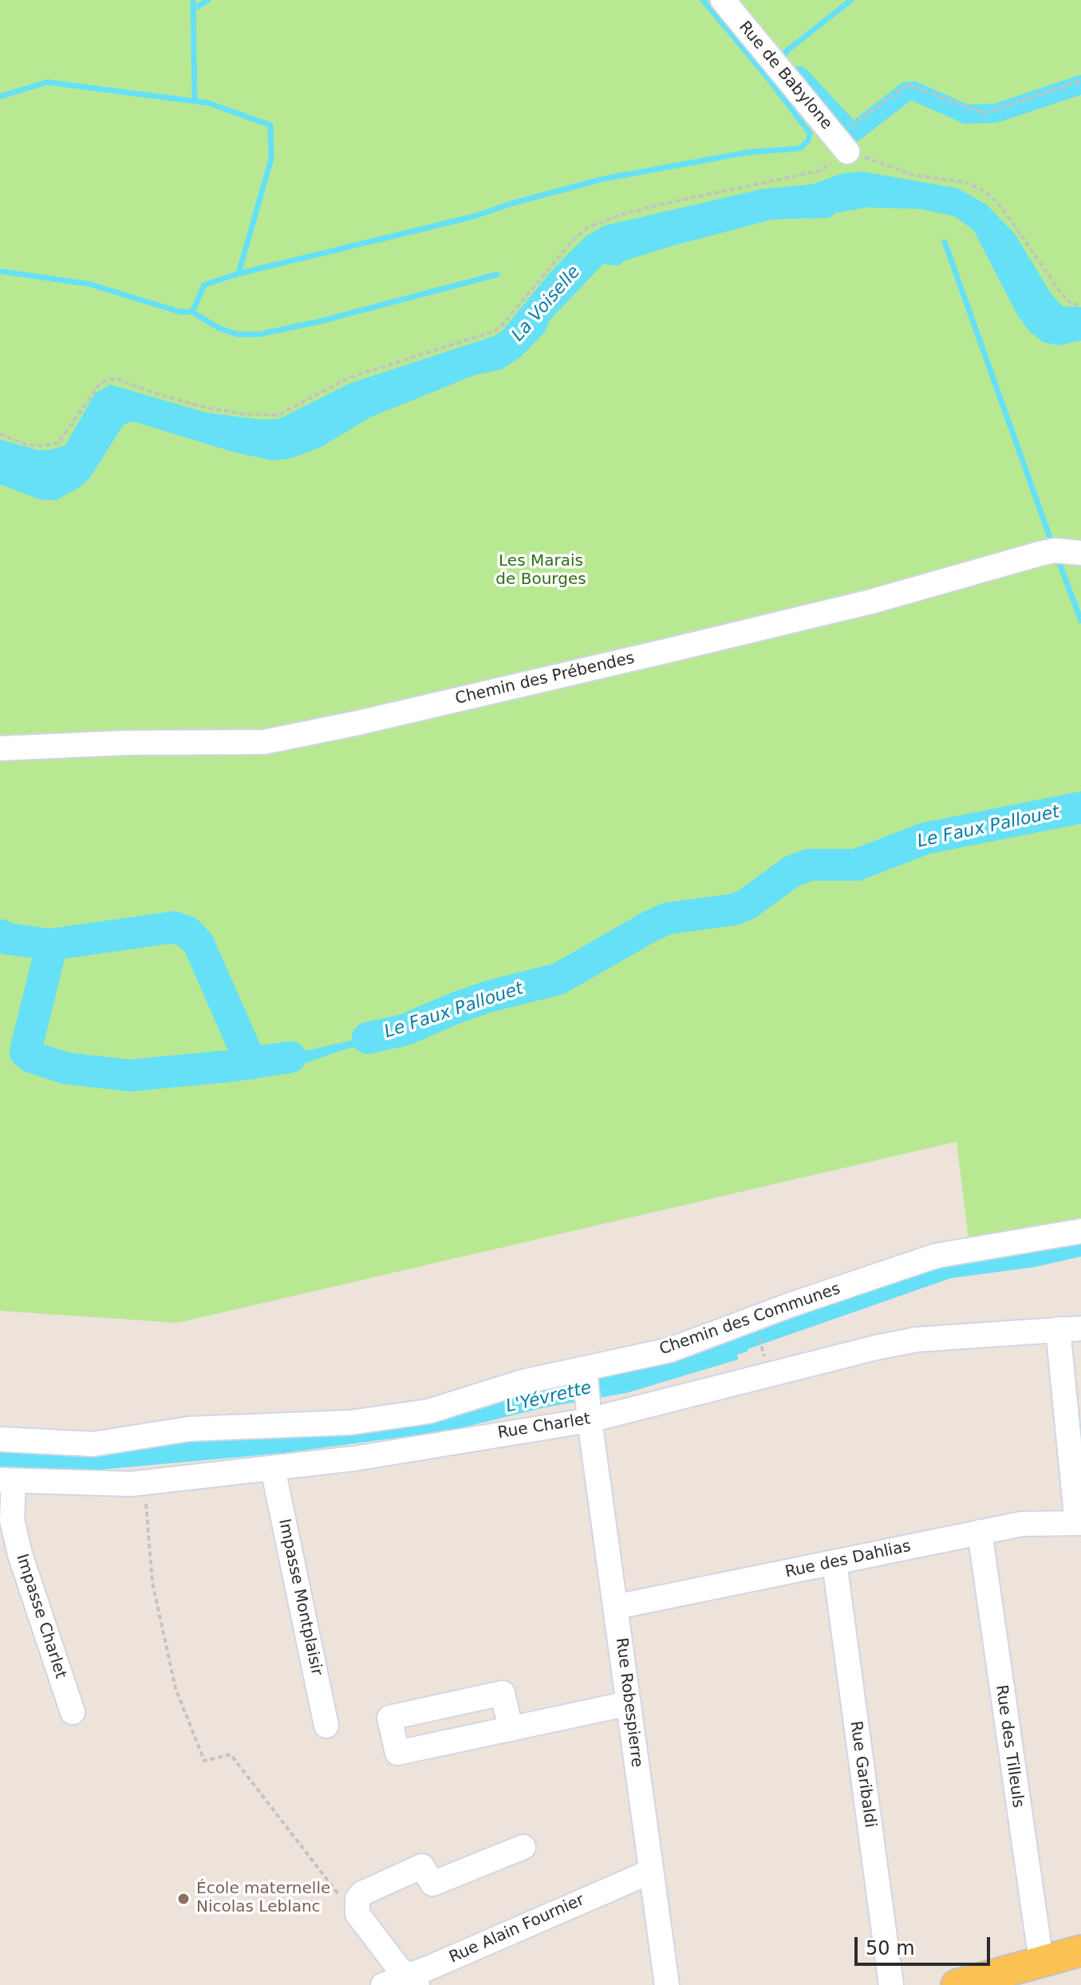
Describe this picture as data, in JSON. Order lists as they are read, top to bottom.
{
  "streets": {
    "street": [
      "Rue de Babylone",
      "Chemin des Prébendes",
      "Chemin des Communes",
      "Rue Charlet",
      "Rue des Dahlias",
      "Impasse Montplaisir",
      "Impasse Charlet",
      "Rue Robespierre",
      "Rue des Tilleuls",
      "Rue Garibaldi",
      "Rue Alain Fournier"
    ]
  },
  "crossings": [
    ["Chemin des Communes", "Rue Charlet"],
    ["Chemin des Communes", "Rue Robespierre"],
    ["Rue Charlet", "Impasse Montplaisir"],
    ["Rue Charlet", "Impasse Charlet"],
    ["Rue Charlet", "Rue Robespierre"],
    ["Rue des Dahlias", "Rue Robespierre"],
    ["Rue des Dahlias", "Rue des Tilleuls"],
    ["Rue des Dahlias", "Rue Garibaldi"],
    ["Rue Robespierre", "Rue Alain Fournier"]
  ],
  "water": ["La Voiselle", "Le Faux Pallouet", "L'Yévrette"],
  "parks": ["Les Marais de Bourges"],
  "places": ["École maternelle Nicolas Leblanc"],
  "scale_bar": "50 m"
}
